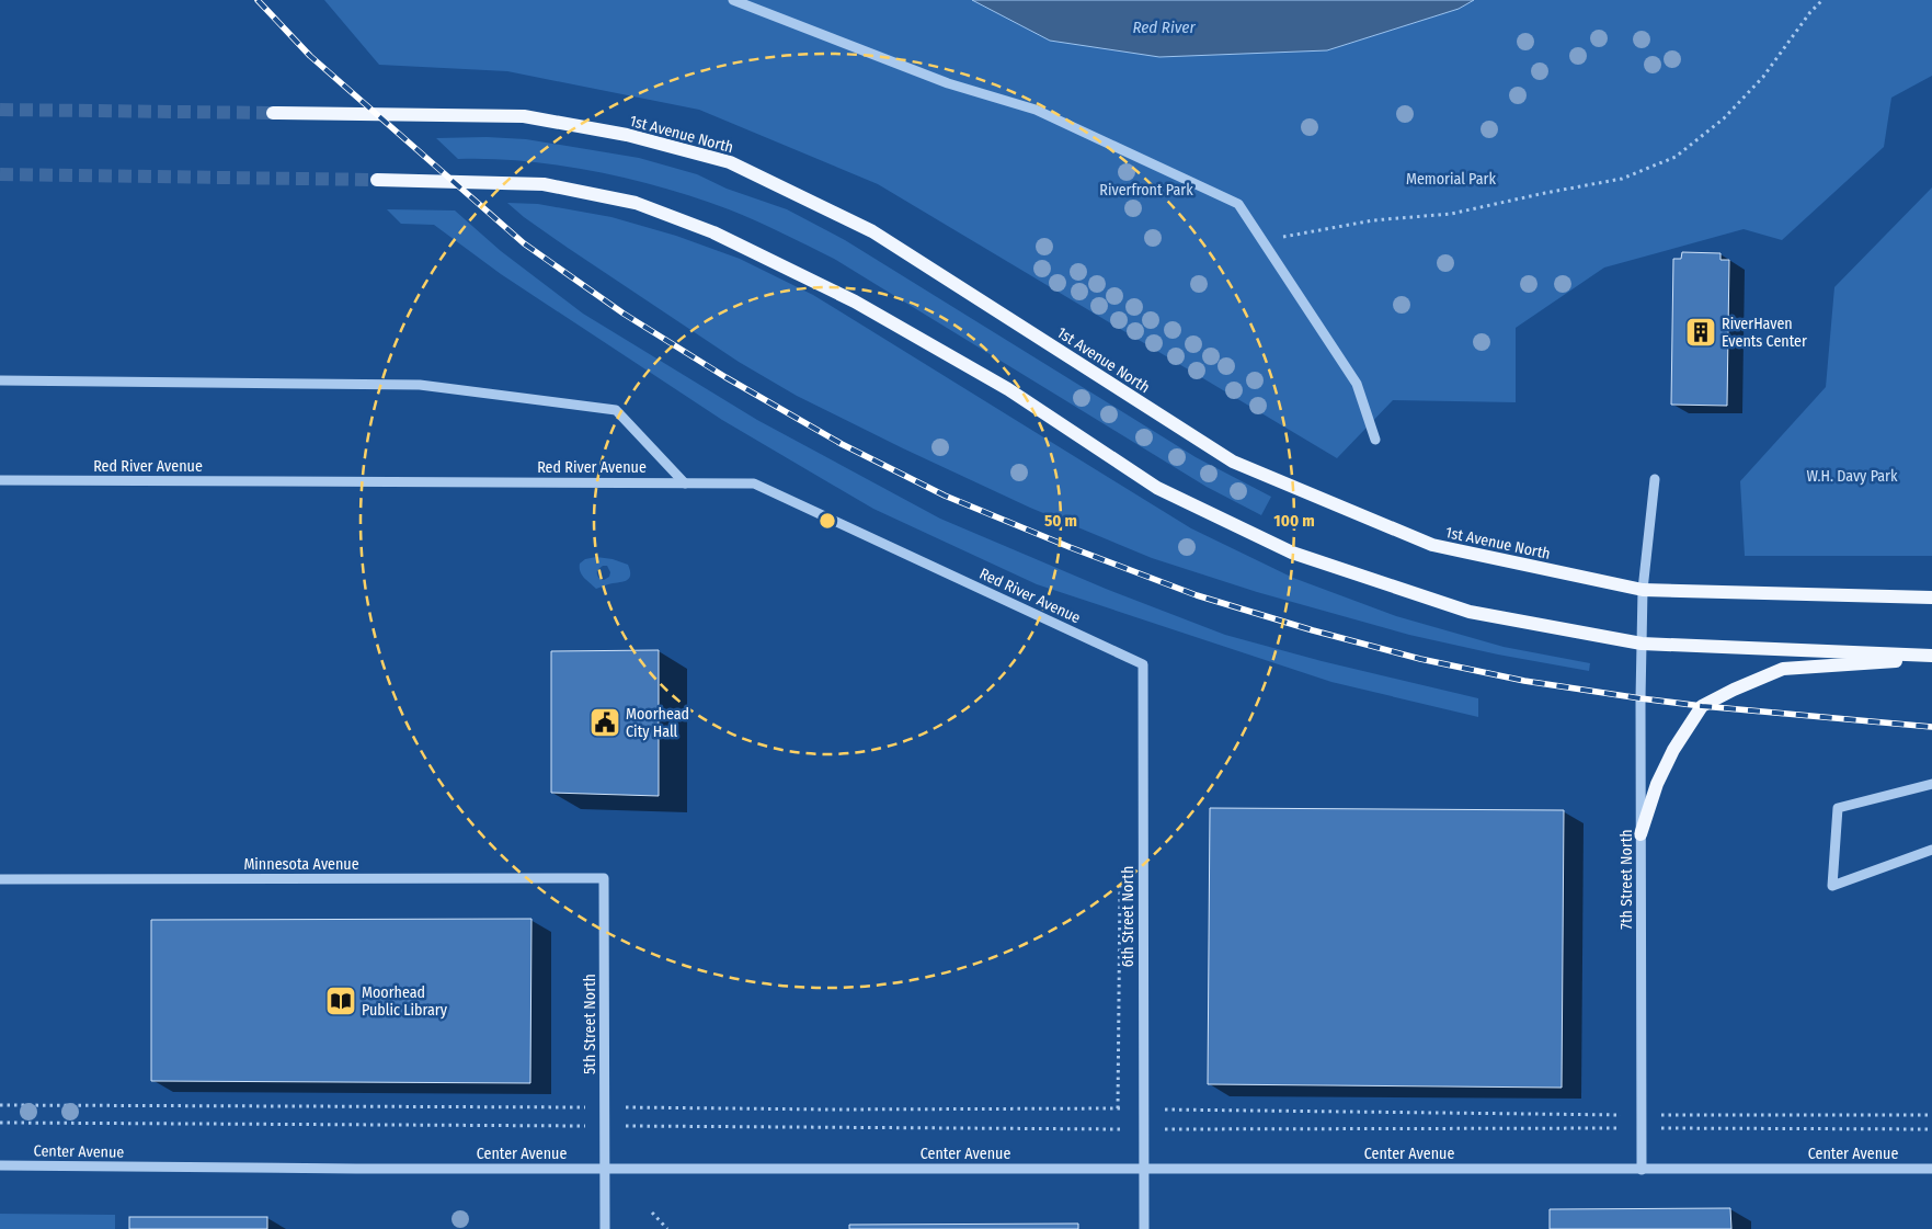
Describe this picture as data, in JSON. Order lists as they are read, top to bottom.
{
  "streets": {
    "main road": ["1st Avenue North"],
    "street": [
      "Red River Avenue",
      "Minnesota Avenue",
      "7th Street North",
      "6th Street North",
      "5th Street North",
      "Center Avenue"
    ]
  },
  "crossings": [
    ["1st Avenue North", "7th Street North"],
    ["Red River Avenue", "6th Street North"],
    ["Minnesota Avenue", "5th Street North"],
    ["7th Street North", "Center Avenue"],
    ["6th Street North", "Center Avenue"],
    ["5th Street North", "Center Avenue"]
  ],
  "water": ["Red River"],
  "parks": ["Memorial Park", "Riverfront Park", "W.H. Davy Park"],
  "places": {
    "building": ["RiverHaven Events Center"],
    "public building": ["Moorhead City Hall"],
    "library": ["Moorhead Public Library"]
  },
  "rings": ["50 m", "100 m"]
}
